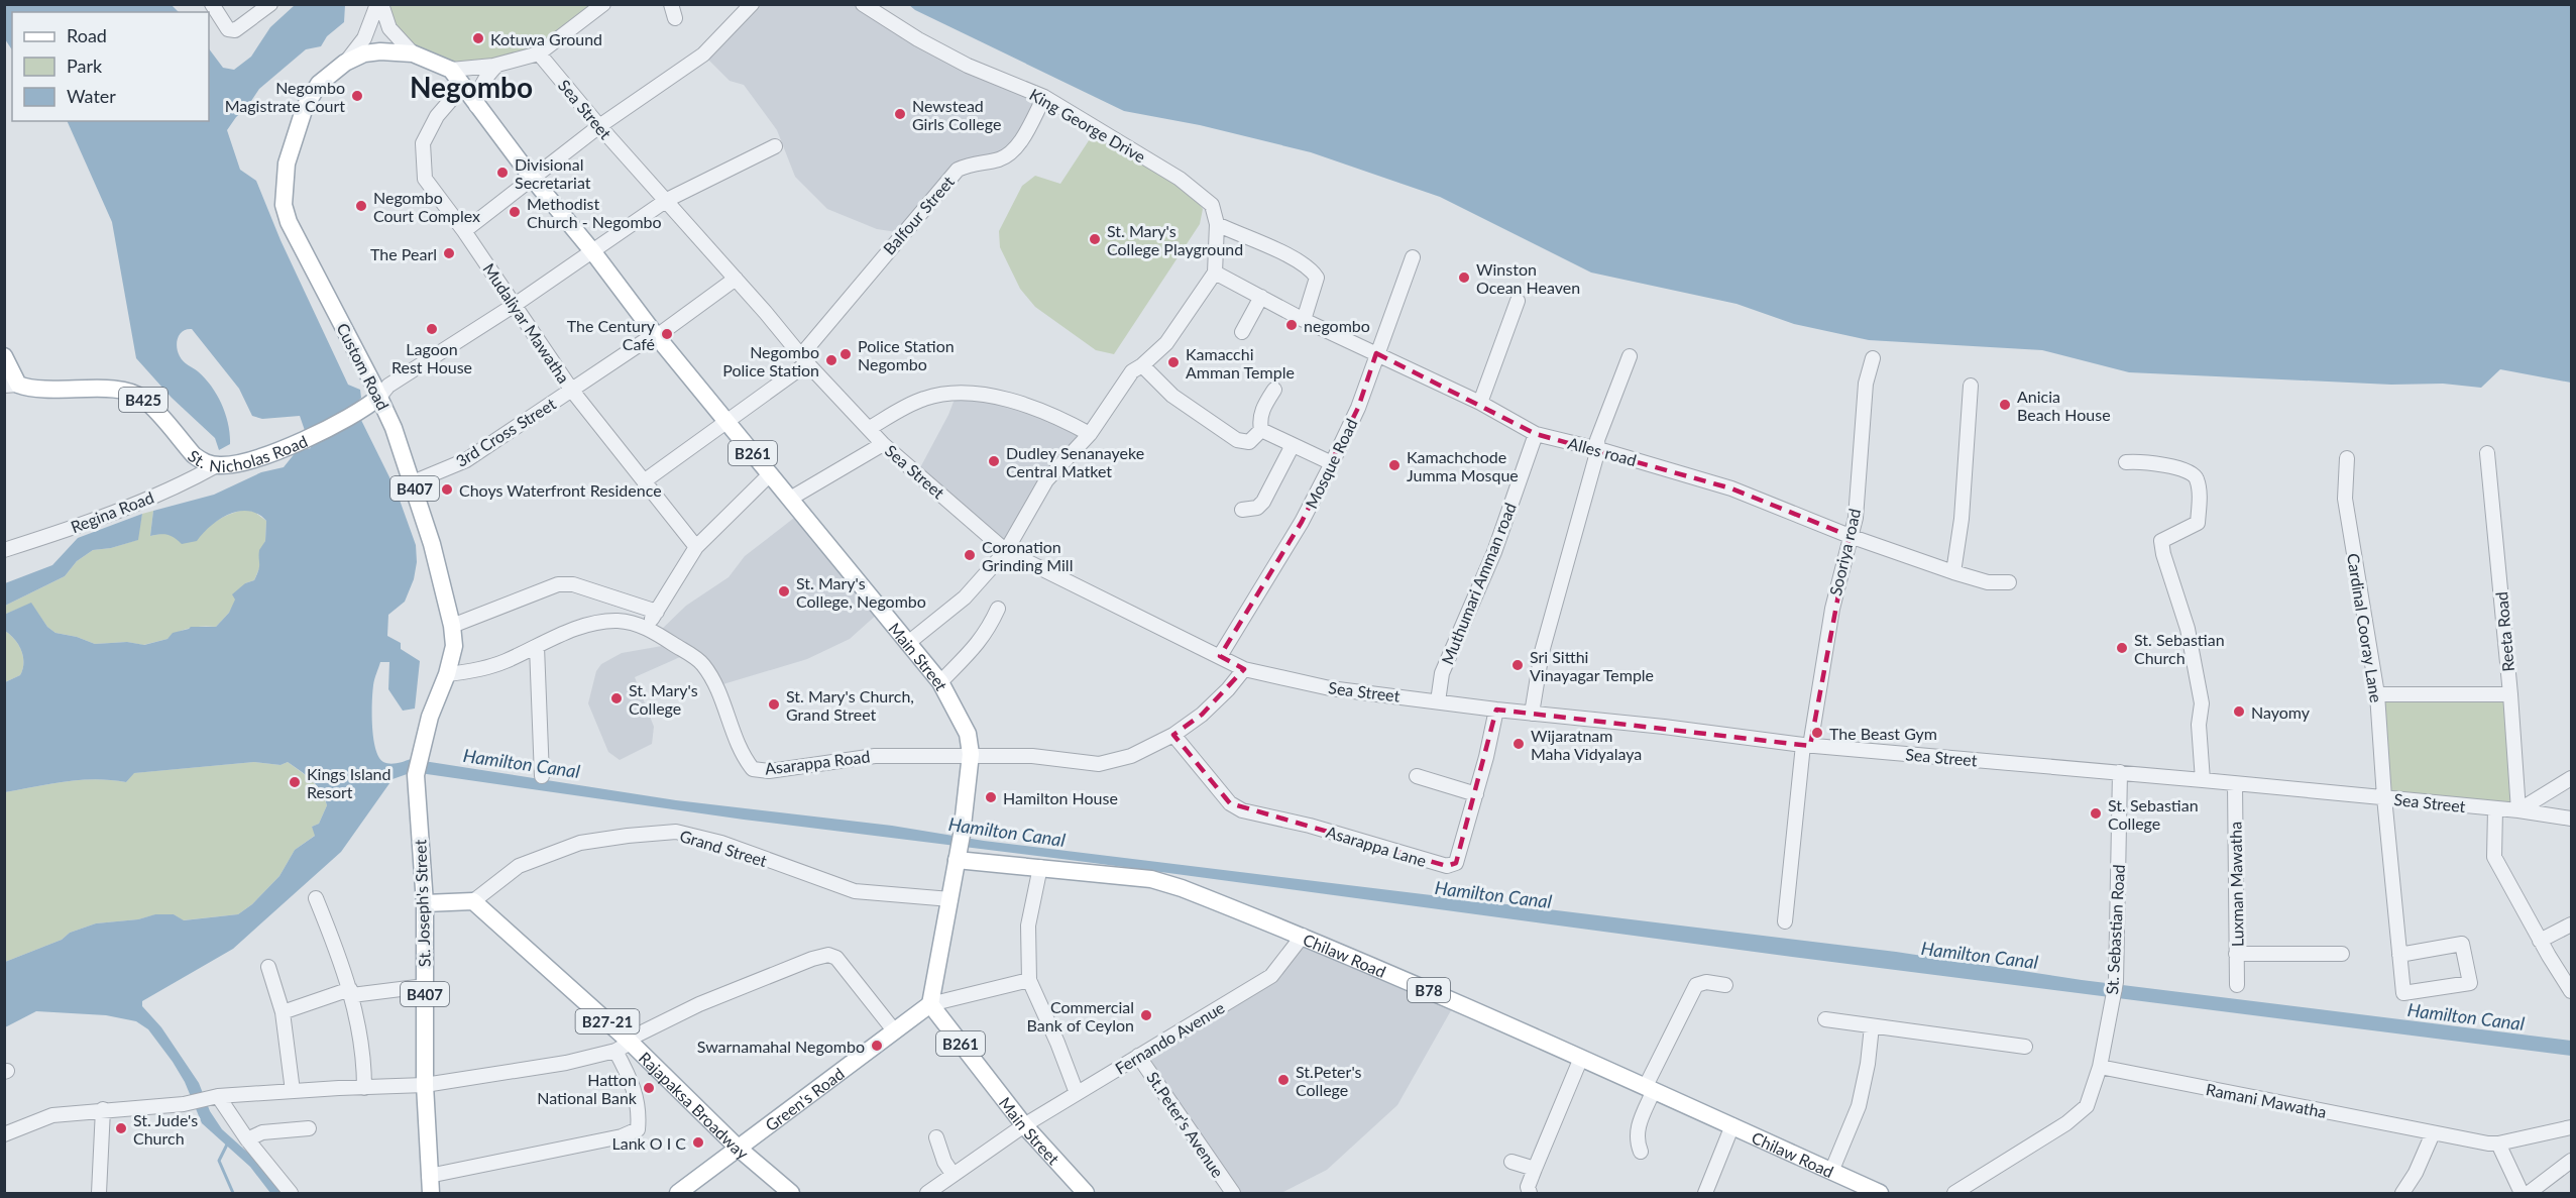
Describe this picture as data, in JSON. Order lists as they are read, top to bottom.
{
  "streets": {
    "main road": [
      "Custom Road",
      "B425",
      "St. Nicholas Road",
      "B261",
      "B407",
      "Main Street",
      "St. Joseph's Street",
      "Chilaw Road",
      "B78",
      "B27-21",
      "Green's Road",
      "Rajapaksa Broadway"
    ],
    "street": [
      "Sea Street",
      "King George Drive",
      "Balfour Street",
      "Mudaliyar Mawatha",
      "3rd Cross Street",
      "Alles road",
      "Mosque Road",
      "Regina Road",
      "Sooriya road",
      "Muthumari Amman road",
      "Cardinal Cooray Lane",
      "Reeta Road",
      "Asarappa Road",
      "Asarappa Lane",
      "Grand Street",
      "Luxman Mawatha",
      "St. Sebastian Road",
      "Fernando Avenue",
      "Ramani Mawatha",
      "St.Peter's Avenue"
    ]
  },
  "crossings": [
    ["Sea Street", "Balfour Street"],
    ["Sea Street", "3rd Cross Street"],
    ["Sea Street", "Mosque Road"],
    ["Sea Street", "Sooriya road"],
    ["Sea Street", "Muthumari Amman road"],
    ["Sea Street", "Cardinal Cooray Lane"],
    ["Sea Street", "Reeta Road"],
    ["Sea Street", "Asarappa Road"],
    ["Sea Street", "Asarappa Lane"],
    ["Sea Street", "Luxman Mawatha"],
    ["Sea Street", "St. Sebastian Road"],
    ["King George Drive", "Balfour Street"],
    ["Balfour Street", "Mudaliyar Mawatha"],
    ["Balfour Street", "Main Street"],
    ["Mudaliyar Mawatha", "3rd Cross Street"],
    ["Mudaliyar Mawatha", "Main Street"],
    ["Custom Road", "3rd Cross Street"],
    ["Custom Road", "St. Nicholas Road"],
    ["Custom Road", "Asarappa Road"],
    ["Custom Road", "St. Joseph's Street"],
    ["3rd Cross Street", "Main Street"],
    ["St. Nicholas Road", "Regina Road"],
    ["Alles road", "Mosque Road"],
    ["Alles road", "Sooriya road"],
    ["Alles road", "Muthumari Amman road"],
    ["Main Street", "Asarappa Road"],
    ["Main Street", "Grand Street"],
    ["Main Street", "Chilaw Road"],
    ["Main Street", "Fernando Avenue"],
    ["Main Street", "Green's Road"],
    ["Asarappa Road", "Asarappa Lane"],
    ["Grand Street", "Rajapaksa Broadway"],
    ["St. Sebastian Road", "Ramani Mawatha"],
    ["Chilaw Road", "Fernando Avenue"],
    ["Fernando Avenue", "St.Peter's Avenue"],
    ["Green's Road", "Rajapaksa Broadway"]
  ],
  "districts": ["Negombo"],
  "water": ["Hamilton Canal"],
  "places": [
    "Kotuwa Ground",
    "Negombo Magistrate Court",
    "Newstead Girls College",
    "Divisional Secretariat",
    "Negombo Court Complex",
    "Methodist Church - Negombo",
    "St. Mary's College Playground",
    "The Pearl",
    "Winston Ocean Heaven",
    "negombo",
    "Lagoon Rest House",
    "The Century Café",
    "Police Station Negombo",
    "Negombo Police Station",
    "Kamacchi Amman Temple",
    "Anicia Beach House",
    "Dudley Senanayeke Central Matket",
    "Kamachchode Jumma Mosque",
    "Choys Waterfront Residence",
    "Coronation Grinding Mill",
    "St. Mary's College, Negombo",
    "St. Sebastian Church",
    "Sri Sitthi Vinayagar Temple",
    "St. Mary's College",
    "St. Mary's Church, Grand Street",
    "Nayomy",
    "The Beast Gym",
    "Wijaratnam Maha Vidyalaya",
    "Kings Island Resort",
    "Hamilton House",
    "St. Sebastian College",
    "Commercial Bank of Ceylon",
    "Swarnamahal Negombo",
    "St.Peter's College",
    "Hatton National Bank",
    "St. Jude's Church",
    "Lank O I C"
  ],
  "legend": ["Road", "Park", "Water"]
}
